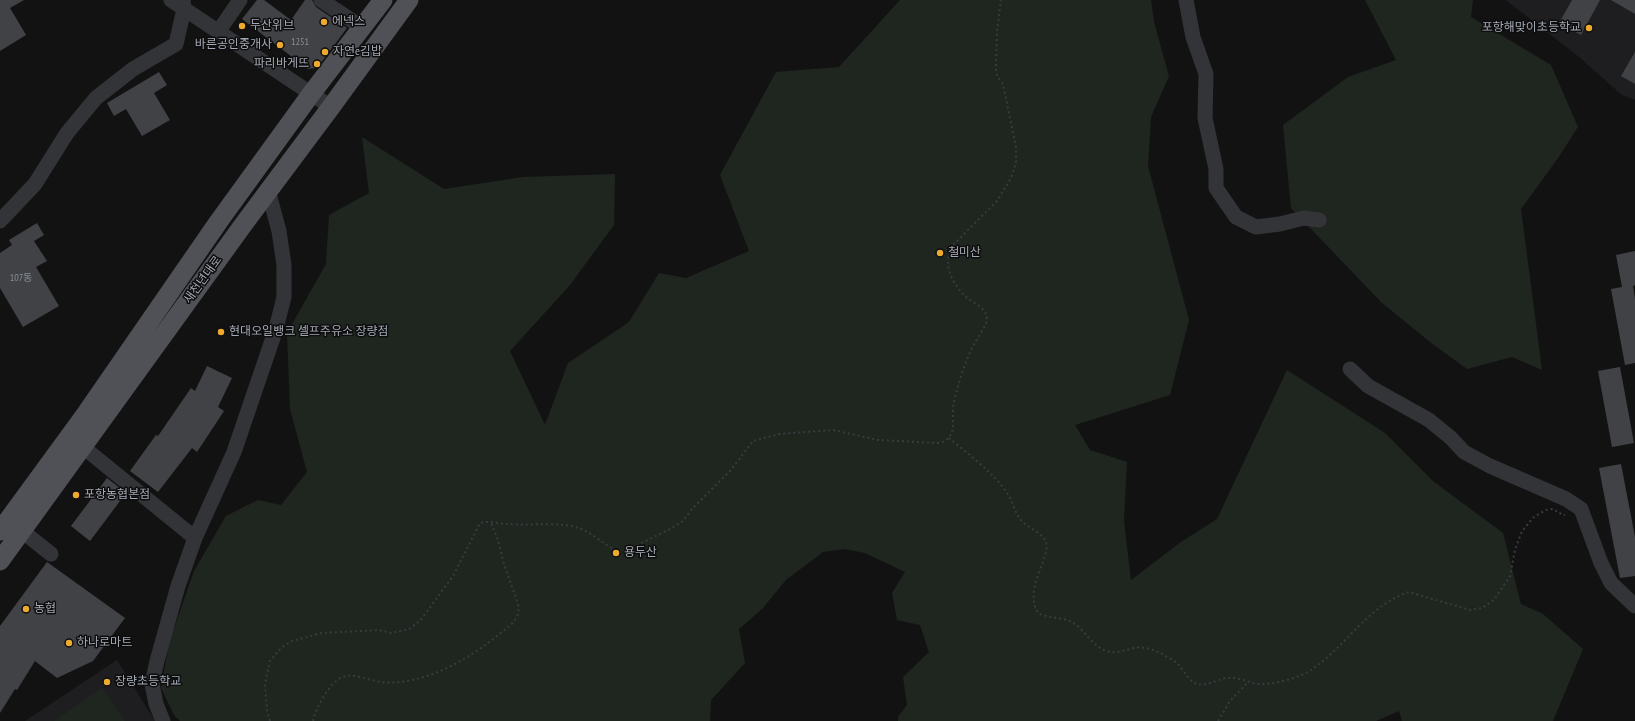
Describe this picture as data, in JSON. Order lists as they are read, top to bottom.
{
  "streets": {
    "main road": ["새천년대로"]
  },
  "places": [
    "에넥스",
    "두산위브",
    "포항해맞이초등학교",
    "바른공인중개사",
    "자연e김밥",
    "파리바게뜨",
    "철미산",
    "현대오일뱅크 셀프주유소 장량점",
    "포항농협본점",
    "용두산",
    "농협",
    "하나로마트",
    "장량초등학교"
  ],
  "house_numbers": ["1251", "107동"]
}
